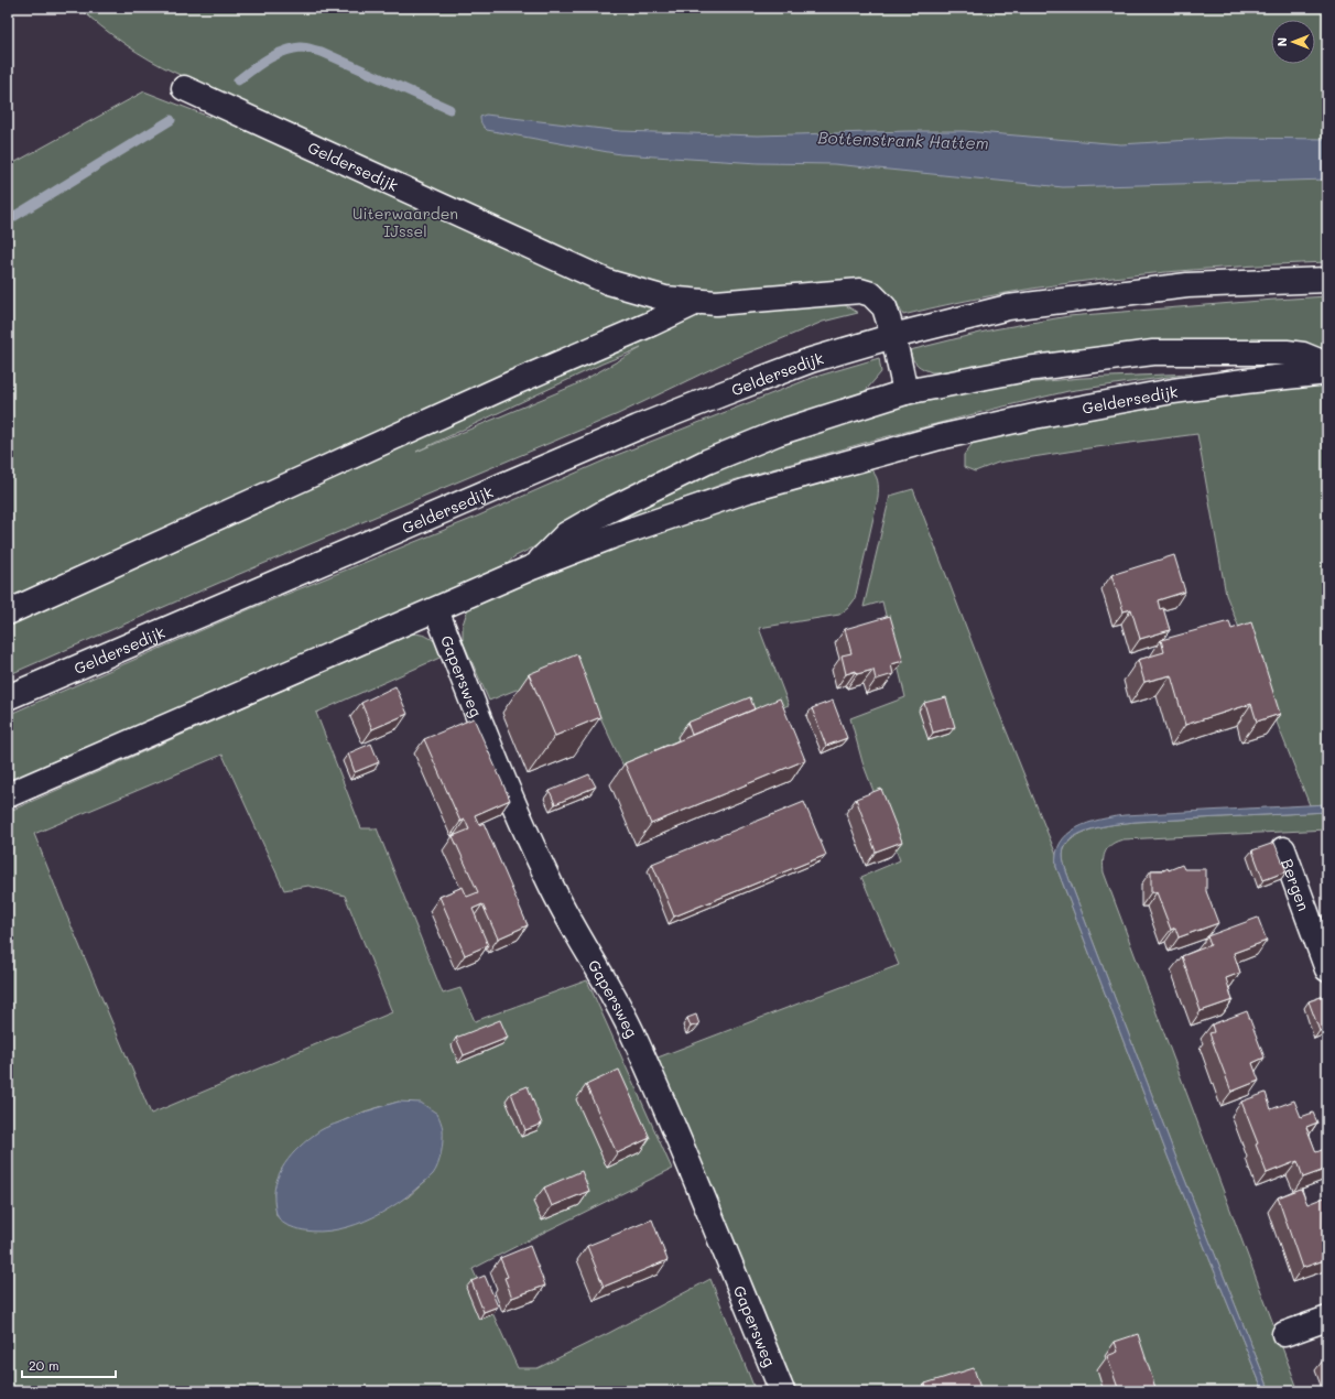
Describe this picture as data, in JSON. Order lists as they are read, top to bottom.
{
  "streets": {
    "street": ["Geldersedijk", "Gapersweg", "Bergen"]
  },
  "crossings": [
    ["Geldersedijk", "Gapersweg"]
  ],
  "water": ["Bottenstrank Hattem"],
  "parks": ["Uiterwaarden IJssel"],
  "scale_bar": "20 m",
  "north": "left"
}
